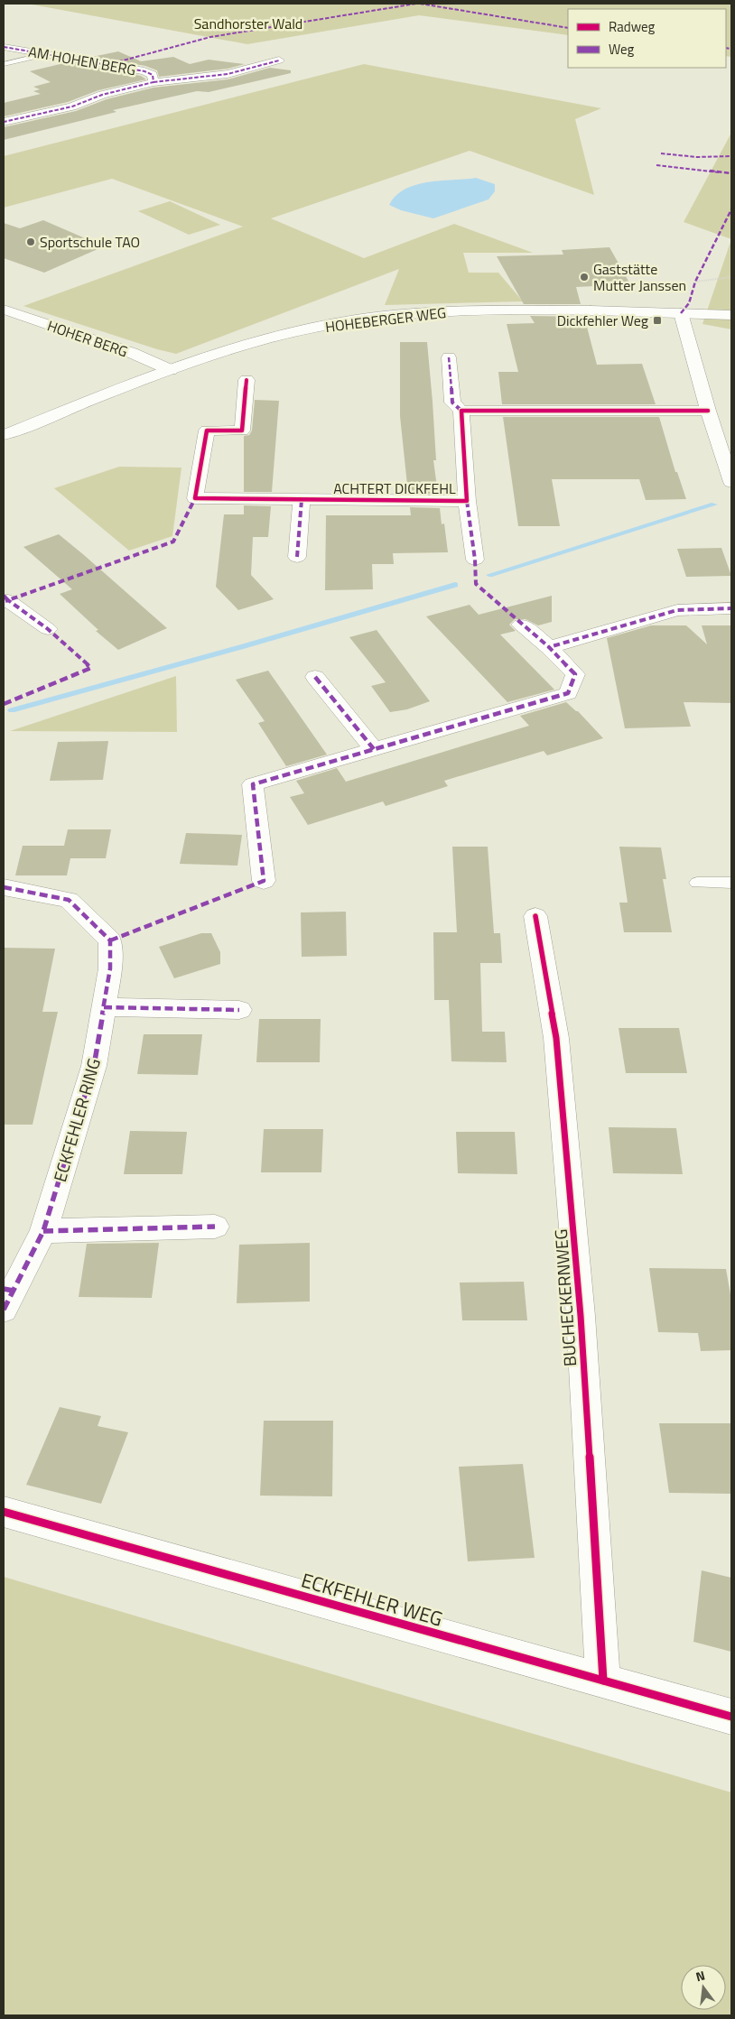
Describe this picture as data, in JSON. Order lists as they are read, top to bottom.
{
  "streets": {
    "street": [
      "AM HOHEN BERG",
      "HOHEBERGER WEG",
      "HOHER BERG",
      "ACHTERT DICKFEHL",
      "ECKFEHLER RING",
      "BUCHECKERNWEG",
      "ECKFEHLER WEG"
    ]
  },
  "crossings": [
    ["HOHEBERGER WEG", "HOHER BERG"],
    ["BUCHECKERNWEG", "ECKFEHLER WEG"]
  ],
  "parks": ["Sandhorster Wald"],
  "places": {
    "other": ["Sportschule TAO", "Gaststätte Mutter Janssen"],
    "transit": ["Dickfehler Weg"]
  },
  "legend": ["Radweg", "Weg"],
  "north": "top"
}
